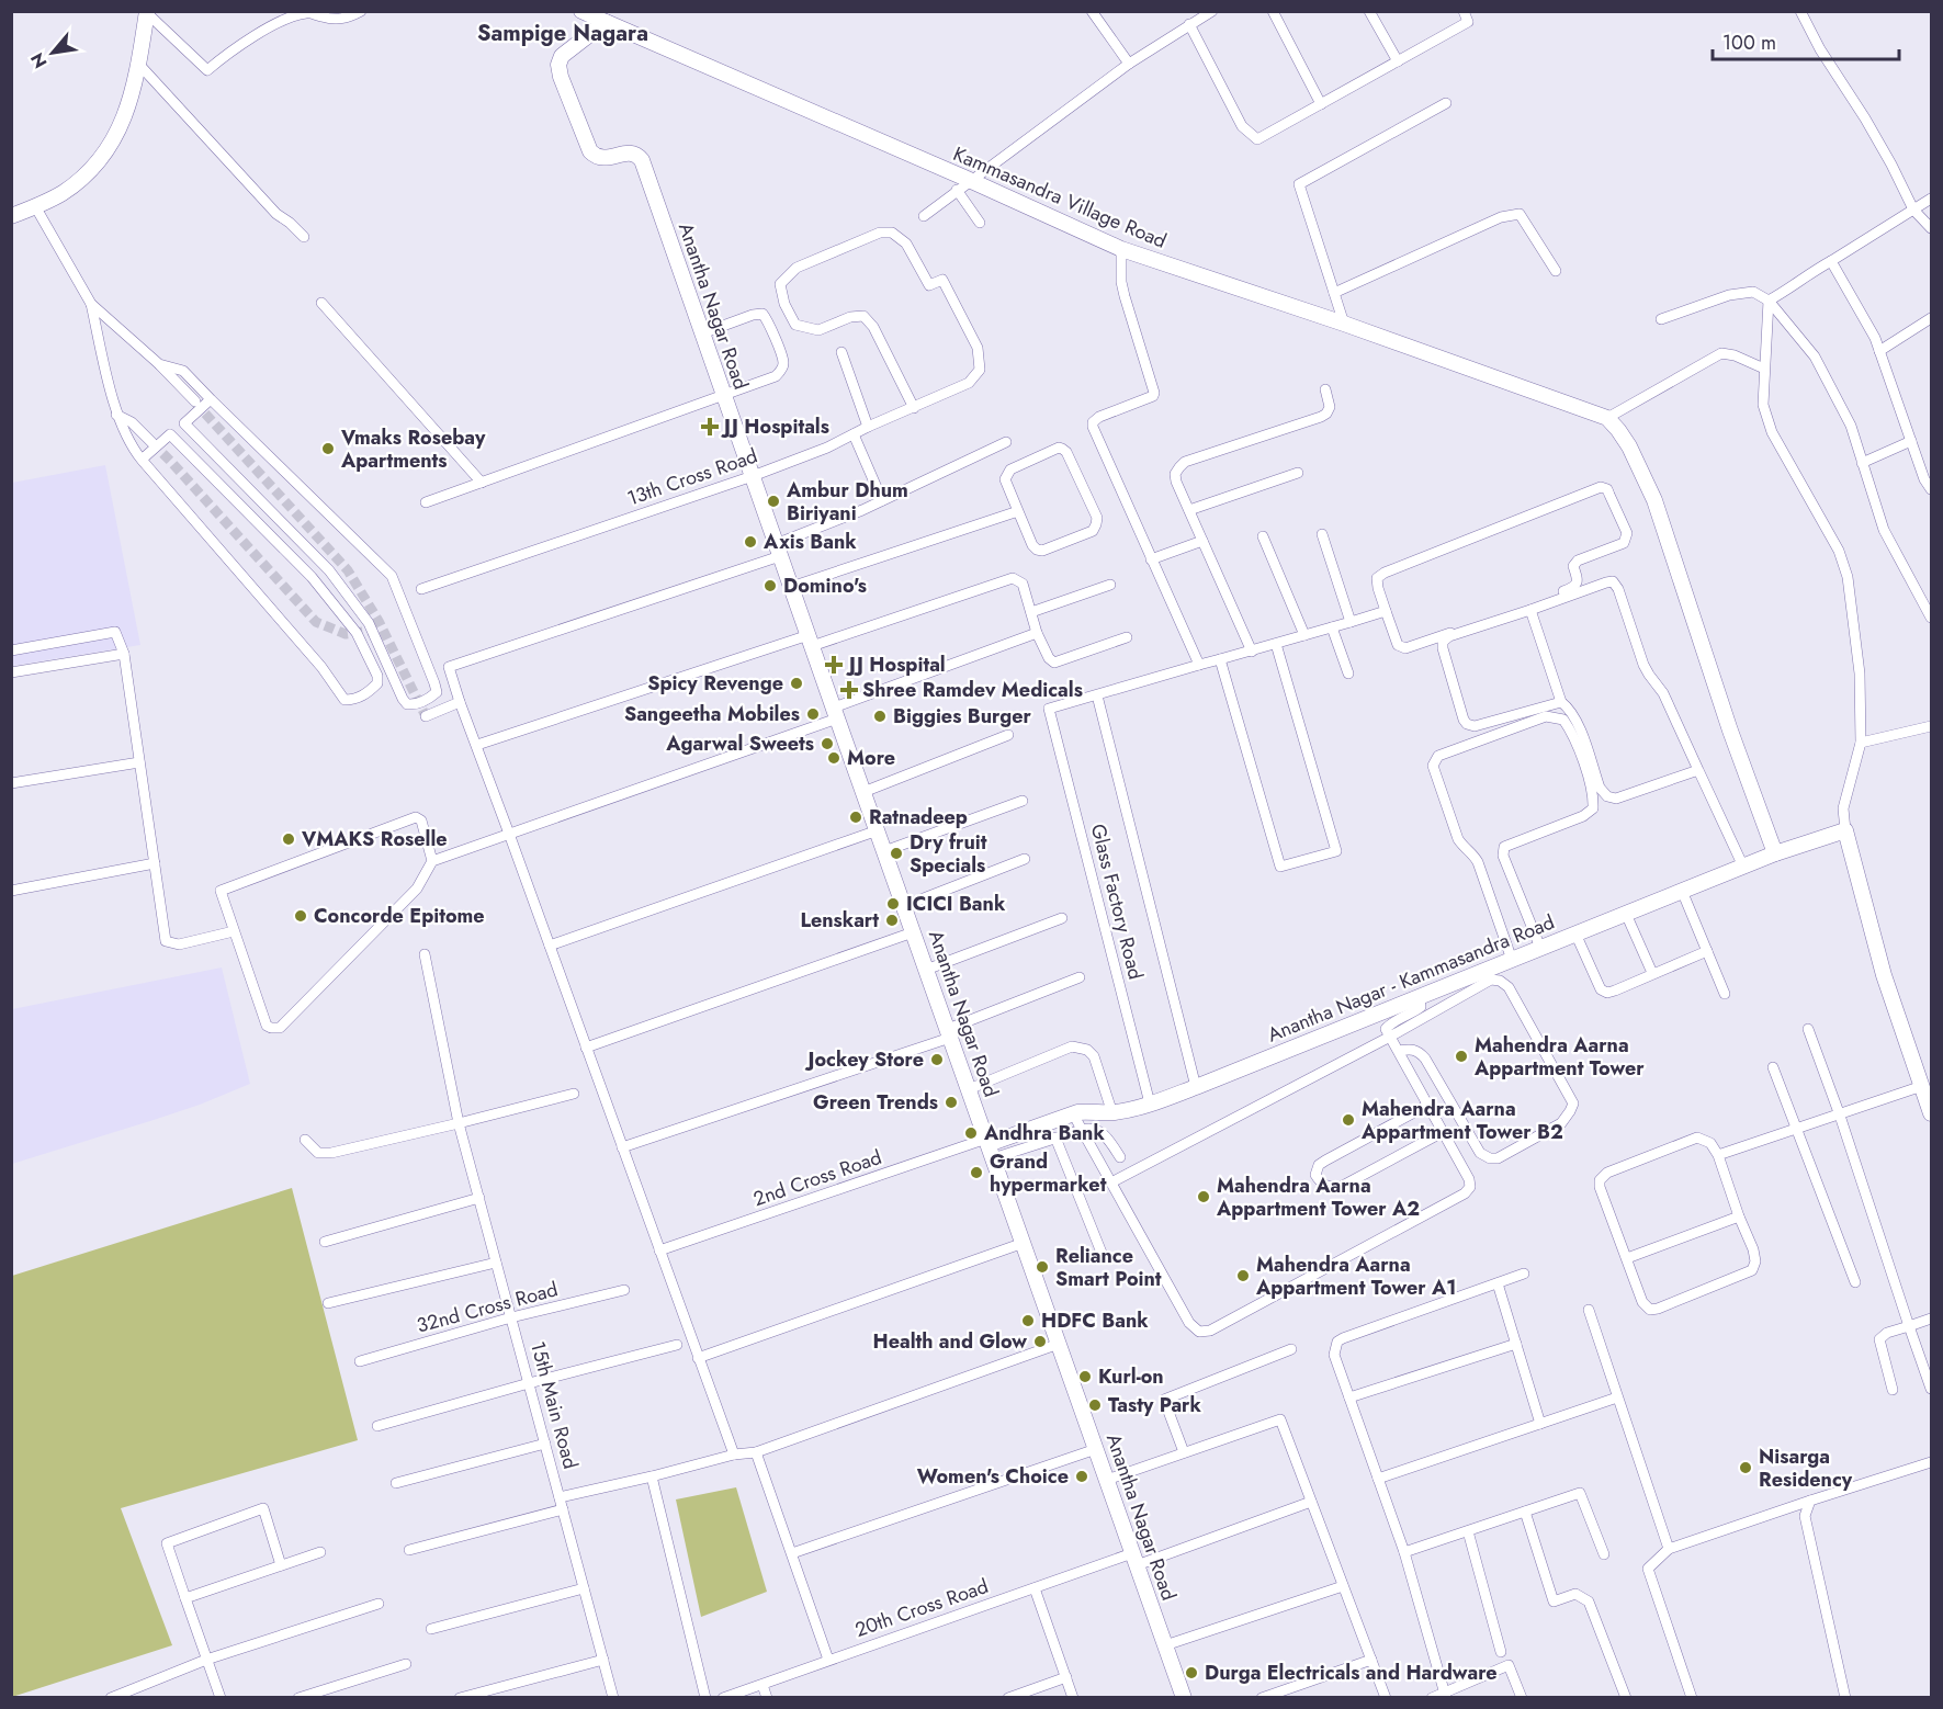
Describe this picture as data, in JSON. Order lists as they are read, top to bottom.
{
  "streets": {
    "street": [
      "Kammasandra Village Road",
      "Anantha Nagar Road",
      "13th Cross Road",
      "Glass Factory Road",
      "Anantha Nagar - Kammasandra Road",
      "2nd Cross Road",
      "32nd Cross Road",
      "15th Main Road",
      "20th Cross Road"
    ]
  },
  "crossings": [
    ["Kammasandra Village Road", "Anantha Nagar Road"],
    ["Anantha Nagar Road", "13th Cross Road"],
    ["Anantha Nagar Road", "Anantha Nagar - Kammasandra Road"],
    ["Anantha Nagar Road", "2nd Cross Road"],
    ["Anantha Nagar Road", "20th Cross Road"],
    ["Glass Factory Road", "Anantha Nagar - Kammasandra Road"],
    ["Anantha Nagar - Kammasandra Road", "2nd Cross Road"],
    ["32nd Cross Road", "15th Main Road"]
  ],
  "districts": ["Sampige Nagara"],
  "places": {
    "health": ["JJ Hospitals", "JJ Hospital", "Shree Ramdev Medicals"],
    "other": [
      "Vmaks Rosebay Apartments",
      "Ambur Dhum Biriyani",
      "Axis Bank",
      "Domino's",
      "Spicy Revenge",
      "Sangeetha Mobiles",
      "Biggies Burger",
      "Agarwal Sweets",
      "More",
      "Ratnadeep",
      "VMAKS Roselle",
      "Dry fruit Specials",
      "ICICI Bank",
      "Concorde Epitome",
      "Lenskart",
      "Mahendra Aarna Appartment Tower",
      "Jockey Store",
      "Green Trends",
      "Mahendra Aarna Appartment Tower B2",
      "Andhra Bank",
      "Grand hypermarket",
      "Mahendra Aarna Appartment Tower A2",
      "Reliance Smart Point",
      "Mahendra Aarna Appartment Tower A1",
      "HDFC Bank",
      "Health and Glow",
      "Kurl-on",
      "Tasty Park",
      "Nisarga Residency",
      "Women's Choice",
      "Durga Electricals and Hardware"
    ]
  },
  "scale_bar": "100 m",
  "north": "bottom left"
}
